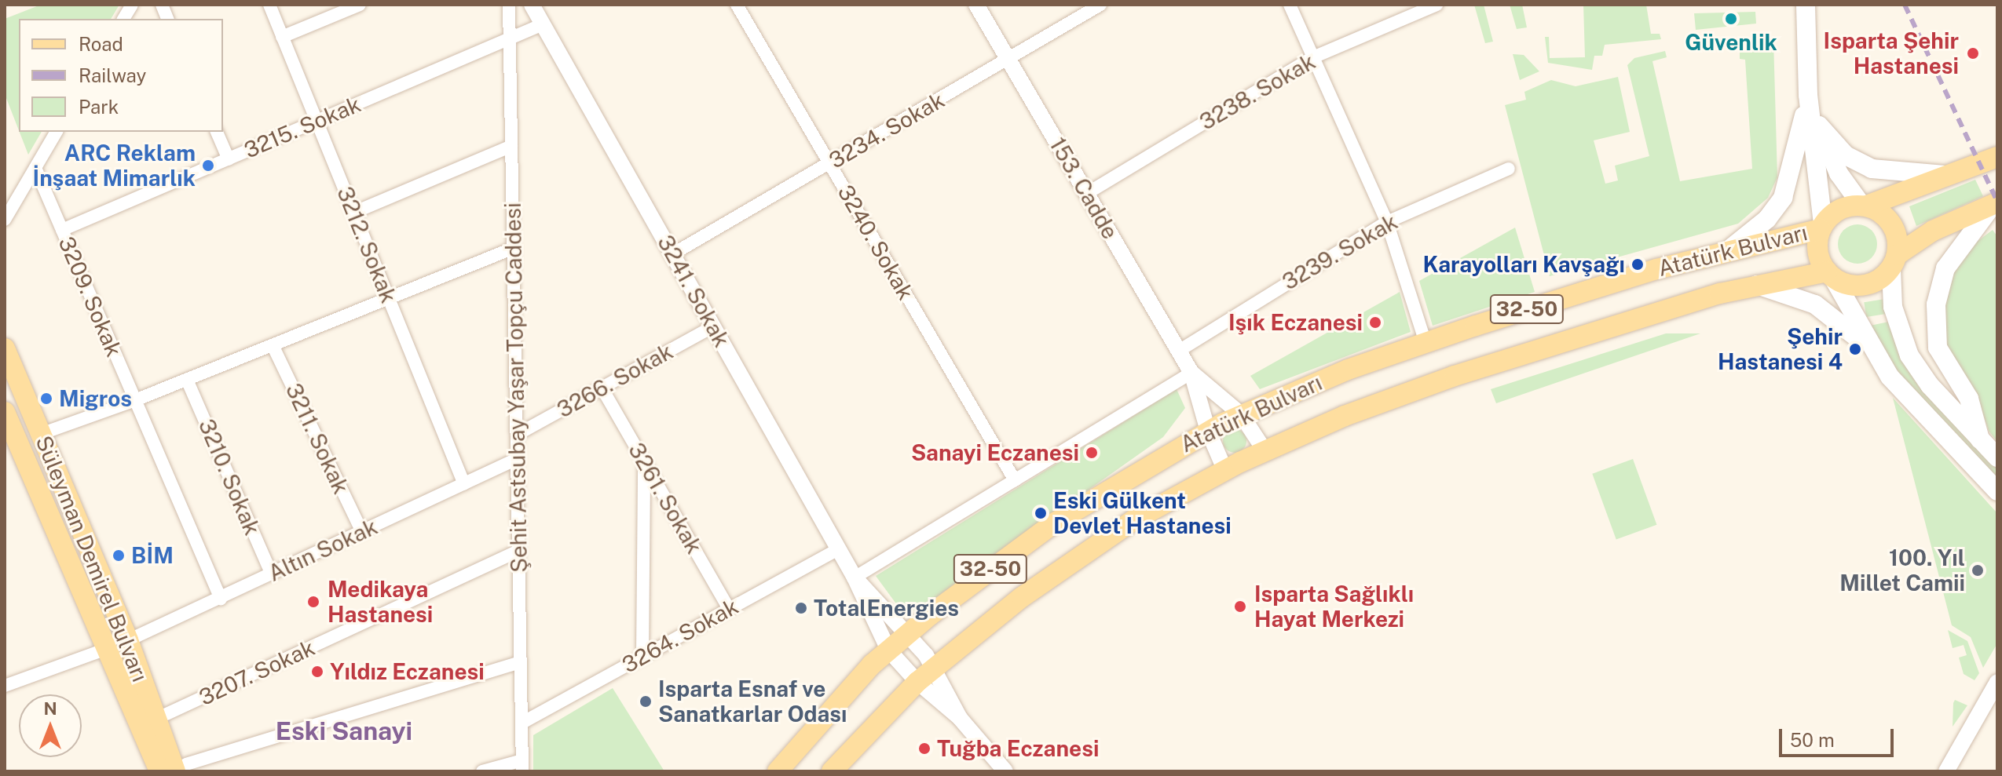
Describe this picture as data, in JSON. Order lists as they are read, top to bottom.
{
  "streets": {
    "main road": ["Atatürk Bulvarı", "32-50", "Süleyman Demirel Bulvarı"],
    "street": [
      "3238. Sokak",
      "3215. Sokak",
      "3234. Sokak",
      "153. Cadde",
      "3240. Sokak",
      "3212. Sokak",
      "3239. Sokak",
      "3241. Sokak",
      "3209. Sokak",
      "3266. Sokak",
      "Şehit Astsubay Yaşar Topçu Caddesi",
      "3211. Sokak",
      "3210. Sokak",
      "3261. Sokak",
      "Altın Sokak",
      "3264. Sokak",
      "3207. Sokak"
    ]
  },
  "crossings": [
    ["3238. Sokak", "153. Cadde"],
    ["3215. Sokak", "3212. Sokak"],
    ["3215. Sokak", "3241. Sokak"],
    ["3215. Sokak", "3209. Sokak"],
    ["3215. Sokak", "Şehit Astsubay Yaşar Topçu Caddesi"],
    ["3234. Sokak", "153. Cadde"],
    ["3234. Sokak", "3240. Sokak"],
    ["3234. Sokak", "3241. Sokak"],
    ["153. Cadde", "3239. Sokak"],
    ["3212. Sokak", "Altın Sokak"],
    ["Atatürk Bulvarı", "3241. Sokak"],
    ["3241. Sokak", "3266. Sokak"],
    ["3241. Sokak", "3264. Sokak"],
    ["3209. Sokak", "Altın Sokak"],
    ["3266. Sokak", "Şehit Astsubay Yaşar Topçu Caddesi"],
    ["3266. Sokak", "3261. Sokak"],
    ["Şehit Astsubay Yaşar Topçu Caddesi", "Altın Sokak"],
    ["Şehit Astsubay Yaşar Topçu Caddesi", "3264. Sokak"],
    ["Şehit Astsubay Yaşar Topçu Caddesi", "3207. Sokak"],
    ["3211. Sokak", "Altın Sokak"],
    ["3210. Sokak", "Altın Sokak"],
    ["3261. Sokak", "3264. Sokak"],
    ["Altın Sokak", "Süleyman Demirel Bulvarı"]
  ],
  "districts": ["Eski Sanayi"],
  "places": [
    "Güvenlik",
    "Isparta Şehir Hastanesi",
    "ARC Reklam İnşaat Mimarlık",
    "Karayolları Kavşağı",
    "Işık Eczanesi",
    "Şehir Hastanesi 4",
    "Migros",
    "Sanayi Eczanesi",
    "Eski Gülkent Devlet Hastanesi",
    "BİM",
    "100. Yıl Millet Camii",
    "Medikaya Hastanesi",
    "Isparta Sağlıklı Hayat Merkezi",
    "TotalEnergies",
    "Yıldız Eczanesi",
    "Isparta Esnaf ve Sanatkarlar Odası",
    "Tuğba Eczanesi"
  ],
  "legend": ["Road", "Railway", "Park"],
  "scale_bar": "50 m",
  "north": "top"
}
